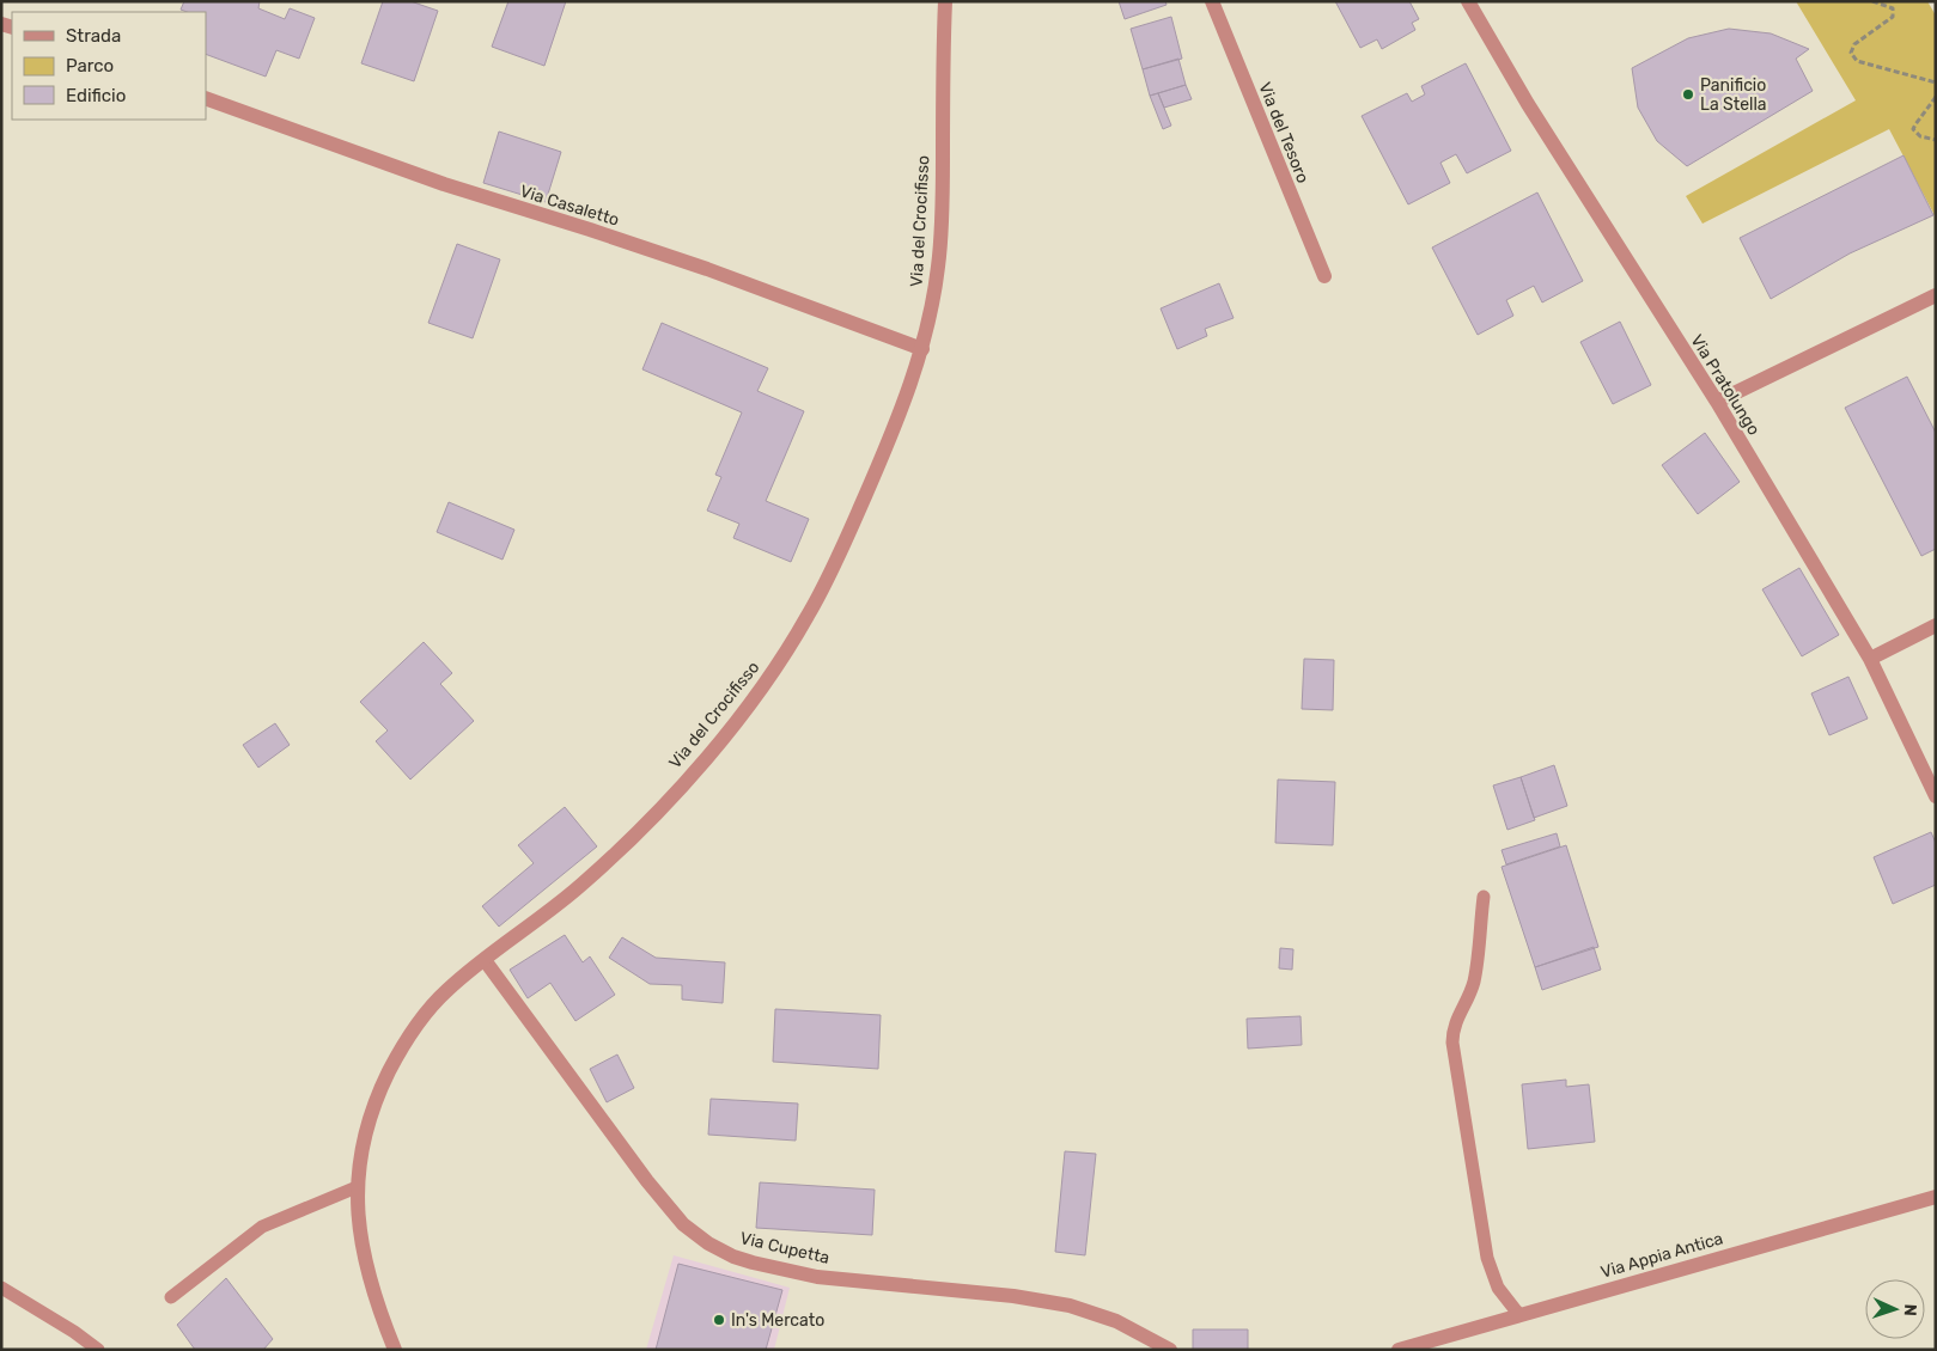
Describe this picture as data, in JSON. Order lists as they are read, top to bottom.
{
  "streets": {
    "street": [
      "Via del Tesoro",
      "Via Casaletto",
      "Via del Crocifisso",
      "Via Pratolungo",
      "Via Cupetta",
      "Via Appia Antica"
    ]
  },
  "crossings": [
    ["Via Casaletto", "Via del Crocifisso"],
    ["Via del Crocifisso", "Via Cupetta"]
  ],
  "places": ["Panificio La Stella", "In's Mercato"],
  "legend": ["Strada", "Parco", "Edificio"],
  "north": "right"
}
